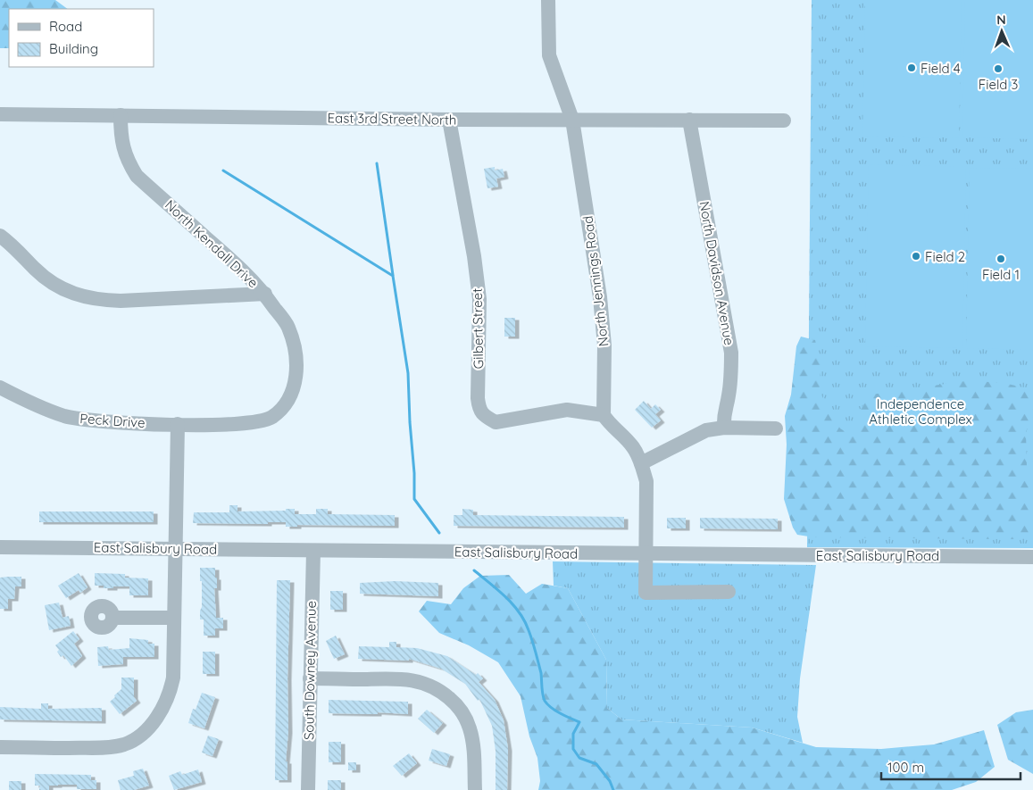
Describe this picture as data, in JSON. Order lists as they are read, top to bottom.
{
  "streets": {
    "street": [
      "East 3rd Street North",
      "North Kendall Drive",
      "North Davidson Avenue",
      "North Jennings Road",
      "Gilbert Street",
      "Peck Drive",
      "East Salisbury Road",
      "South Downey Avenue"
    ]
  },
  "crossings": [
    ["East 3rd Street North", "North Kendall Drive"],
    ["East 3rd Street North", "North Davidson Avenue"],
    ["East 3rd Street North", "North Jennings Road"],
    ["East 3rd Street North", "Gilbert Street"],
    ["North Kendall Drive", "Peck Drive"],
    ["North Jennings Road", "Gilbert Street"],
    ["East Salisbury Road", "South Downey Avenue"]
  ],
  "parks": ["Independence Athletic Complex"],
  "places": [
    "Field 4",
    "Field 3",
    "Field 2",
    "Field 1"
  ],
  "legend": ["Road", "Building"],
  "scale_bar": "100 m",
  "north": "top"
}
